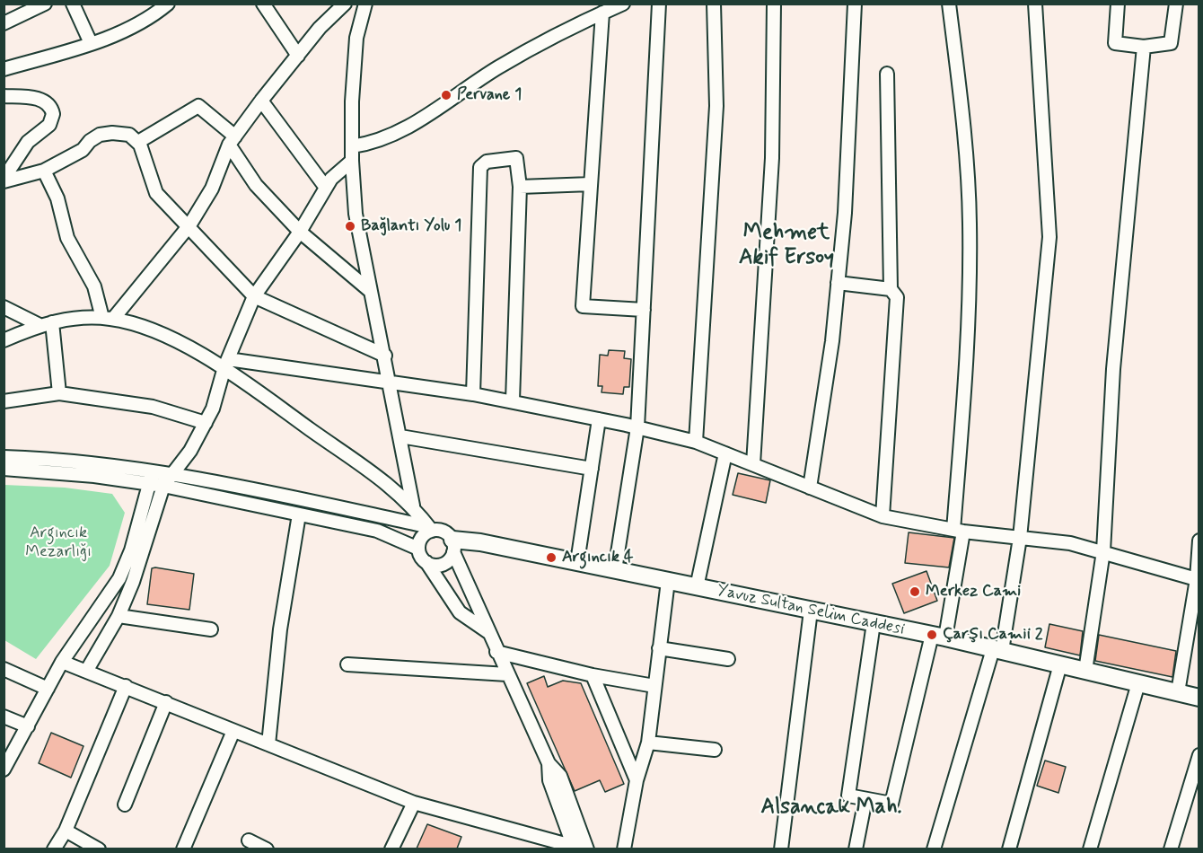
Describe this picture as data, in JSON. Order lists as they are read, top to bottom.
{
  "streets": {
    "main road": ["Yavuz Sultan Selim Caddesi"]
  },
  "districts": ["Mehmet Akif Ersoy", "Alsancak Mah."],
  "parks": ["Argıncık Mezarlığı"],
  "places": [
    "Pervane 1",
    "Bağlantı Yolu 1",
    "Argıncık 4",
    "Merkez Cami",
    "Çarşı Camii 2"
  ]
}
